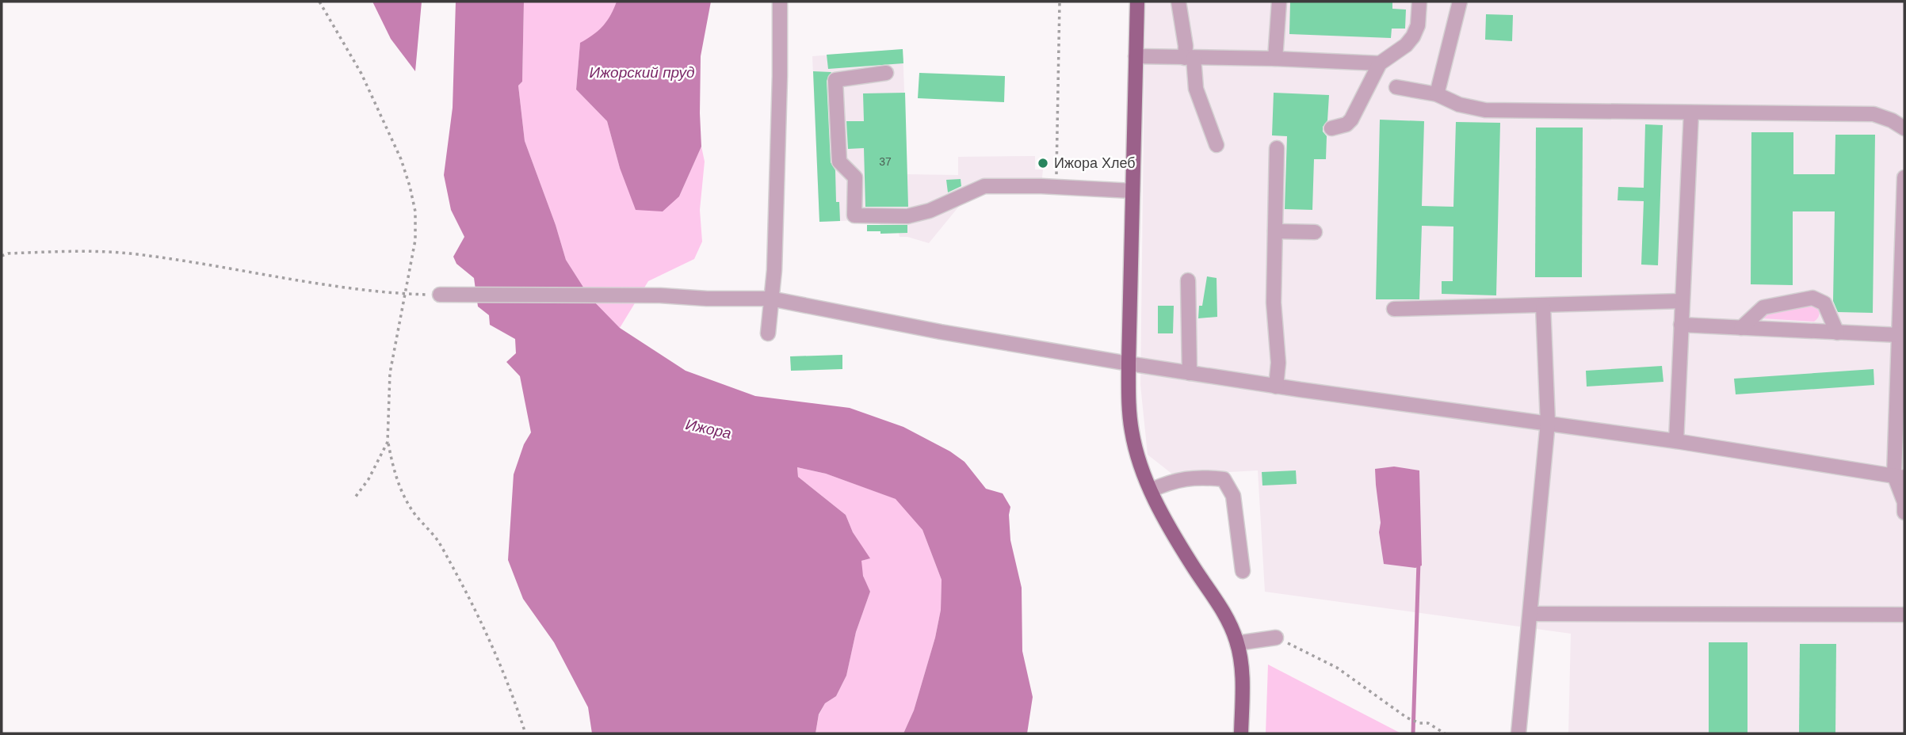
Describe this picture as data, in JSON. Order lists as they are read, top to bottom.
{
  "water": ["Ижорский пруд", "Ижора"],
  "places": ["Ижора Хлеб"],
  "house_numbers": ["37"]
}
